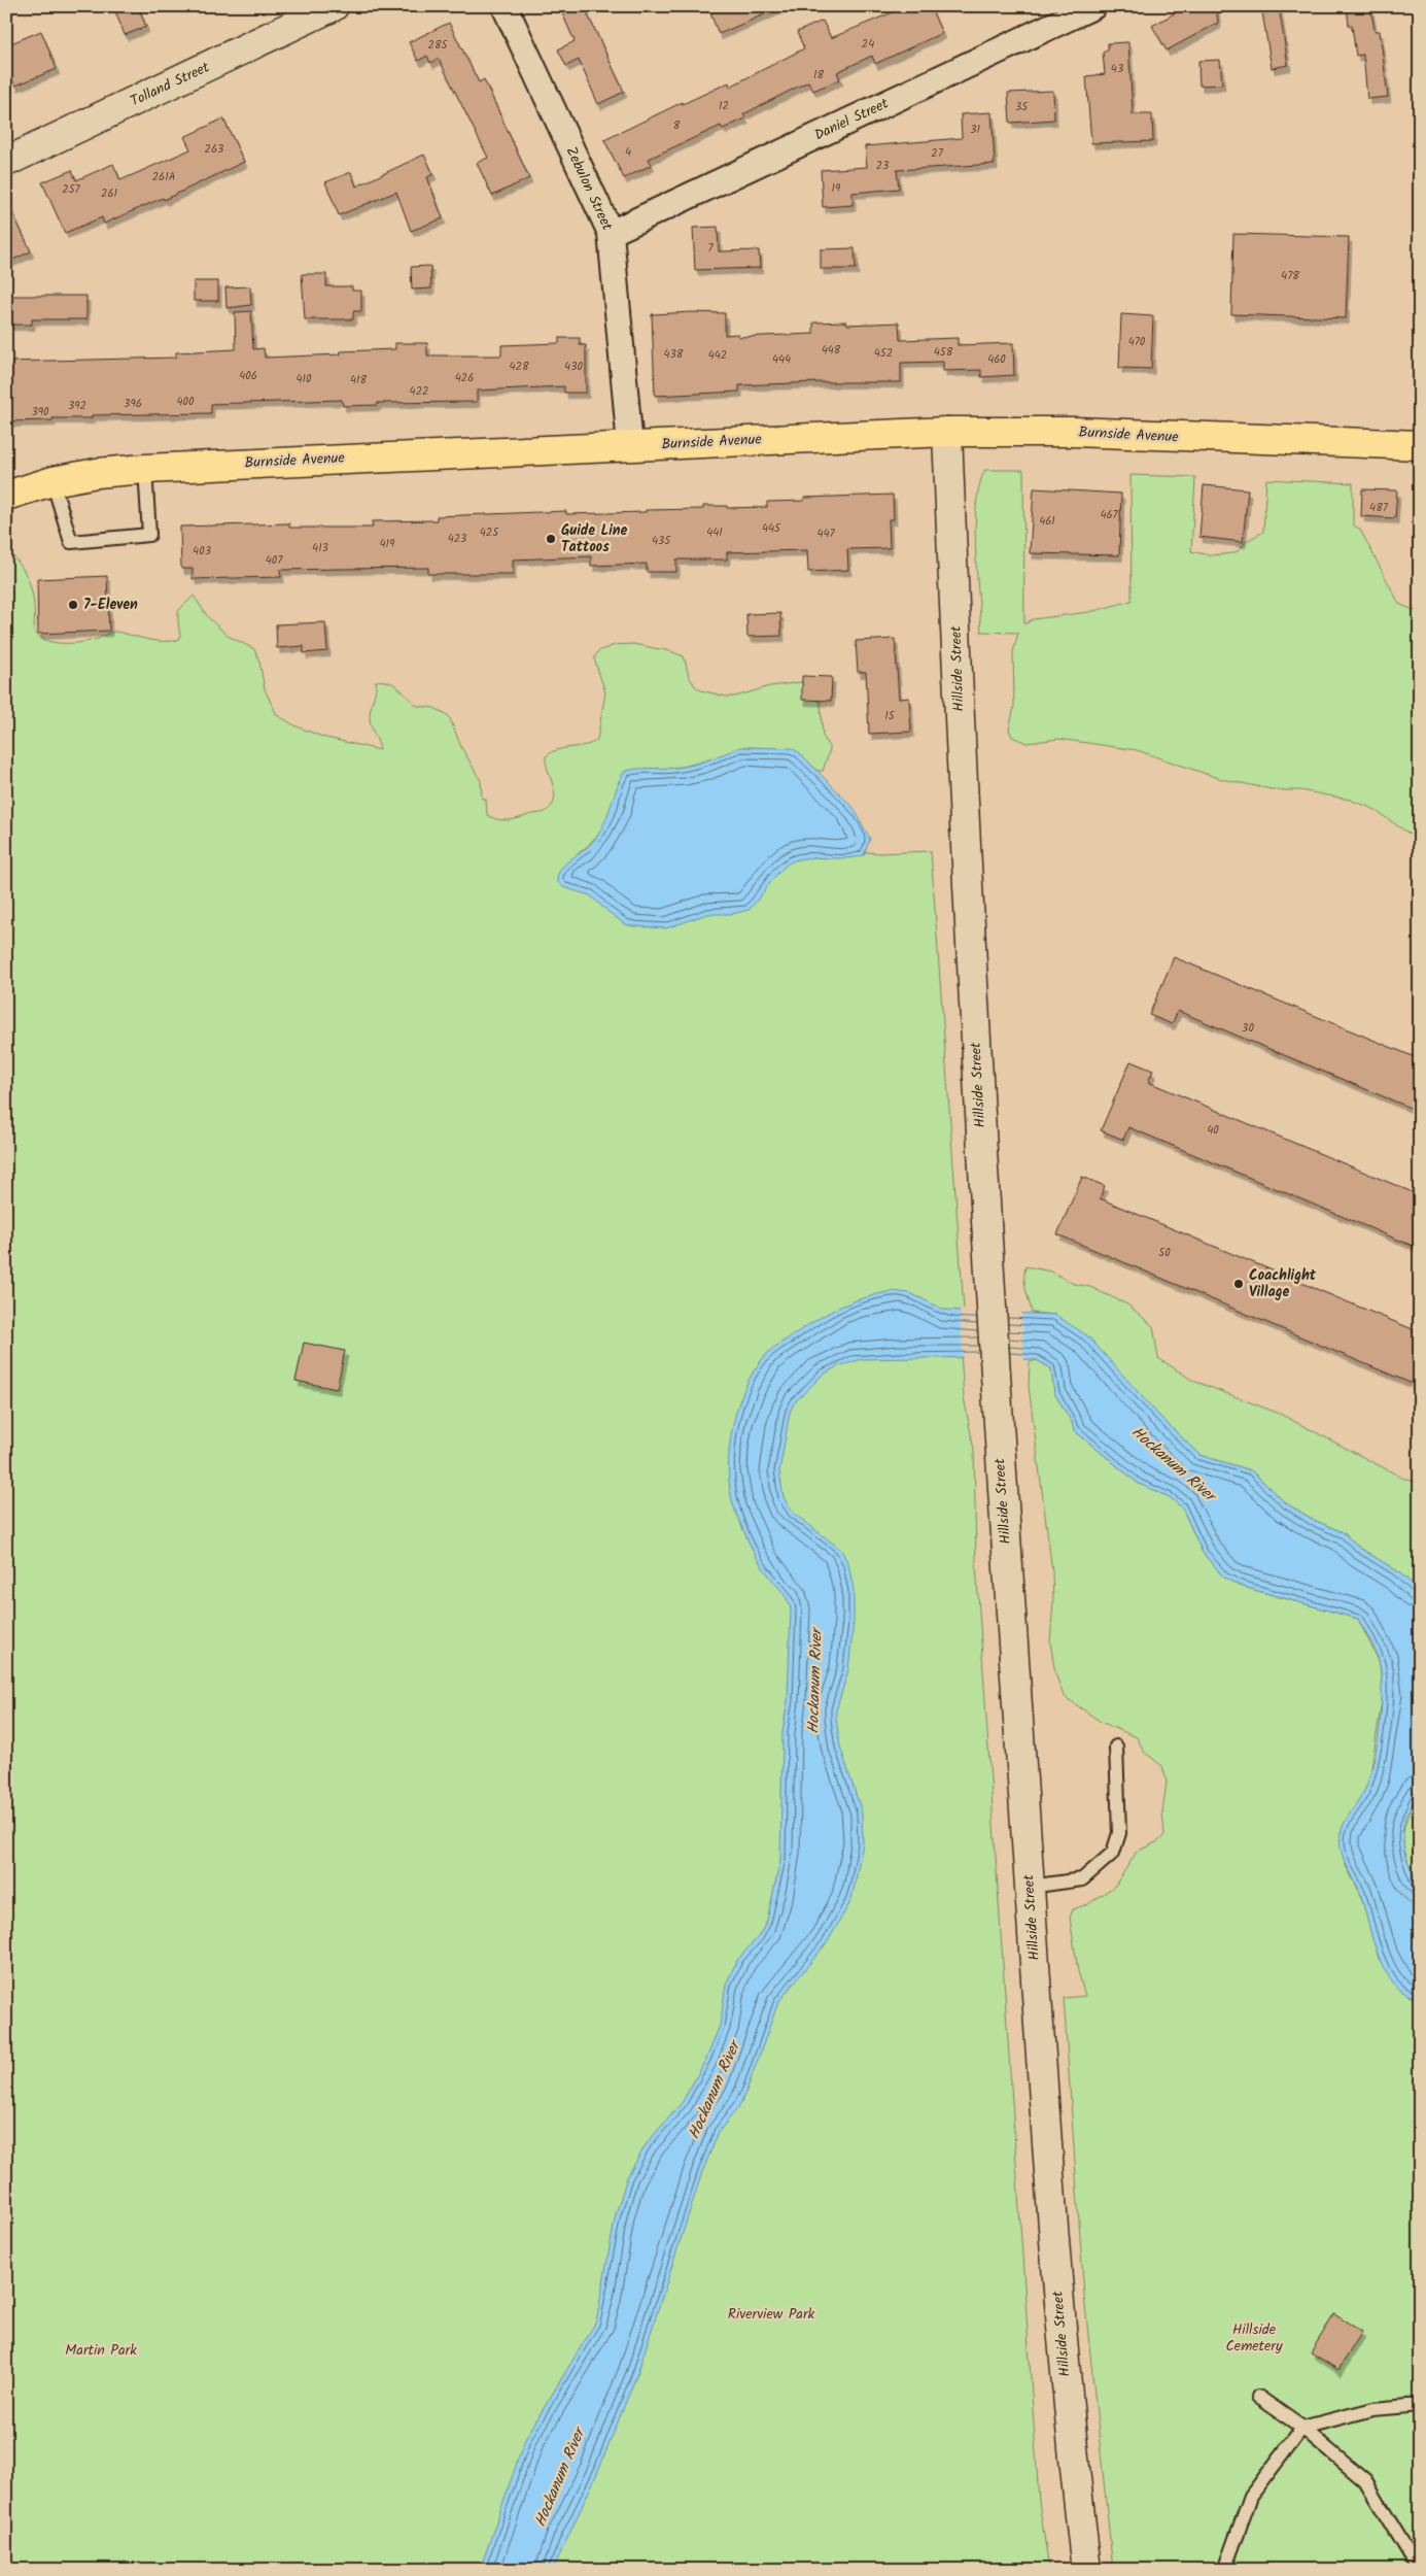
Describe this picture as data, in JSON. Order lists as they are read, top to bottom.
{
  "streets": {
    "main road": ["Tolland Street", "Burnside Avenue", "Hillside Street"],
    "street": ["Daniel Street", "Zebulon Street"]
  },
  "crossings": [
    ["Daniel Street", "Zebulon Street"],
    ["Zebulon Street", "Burnside Avenue"],
    ["Burnside Avenue", "Hillside Street"]
  ],
  "water": ["Hockanum River"],
  "parks": ["Riverview Park", "Hillside Cemetery", "Martin Park"],
  "places": ["Guide Line Tattoos", "7-Eleven", "Coachlight Village"],
  "house_numbers": [
    "24",
    "285",
    "43",
    "18",
    "12",
    "35",
    "8",
    "31",
    "263",
    "4",
    "27",
    "23",
    "261A",
    "19",
    "257",
    "261",
    "7",
    "478",
    "470",
    "448",
    "458",
    "452",
    "438",
    "442",
    "444",
    "460",
    "428",
    "430",
    "406",
    "426",
    "410",
    "418",
    "422",
    "400",
    "396",
    "392",
    "390",
    "487",
    "467",
    "461",
    "445",
    "425",
    "441",
    "447",
    "423",
    "435",
    "419",
    "413",
    "403",
    "407",
    "15",
    "30",
    "40",
    "50"
  ]
}
